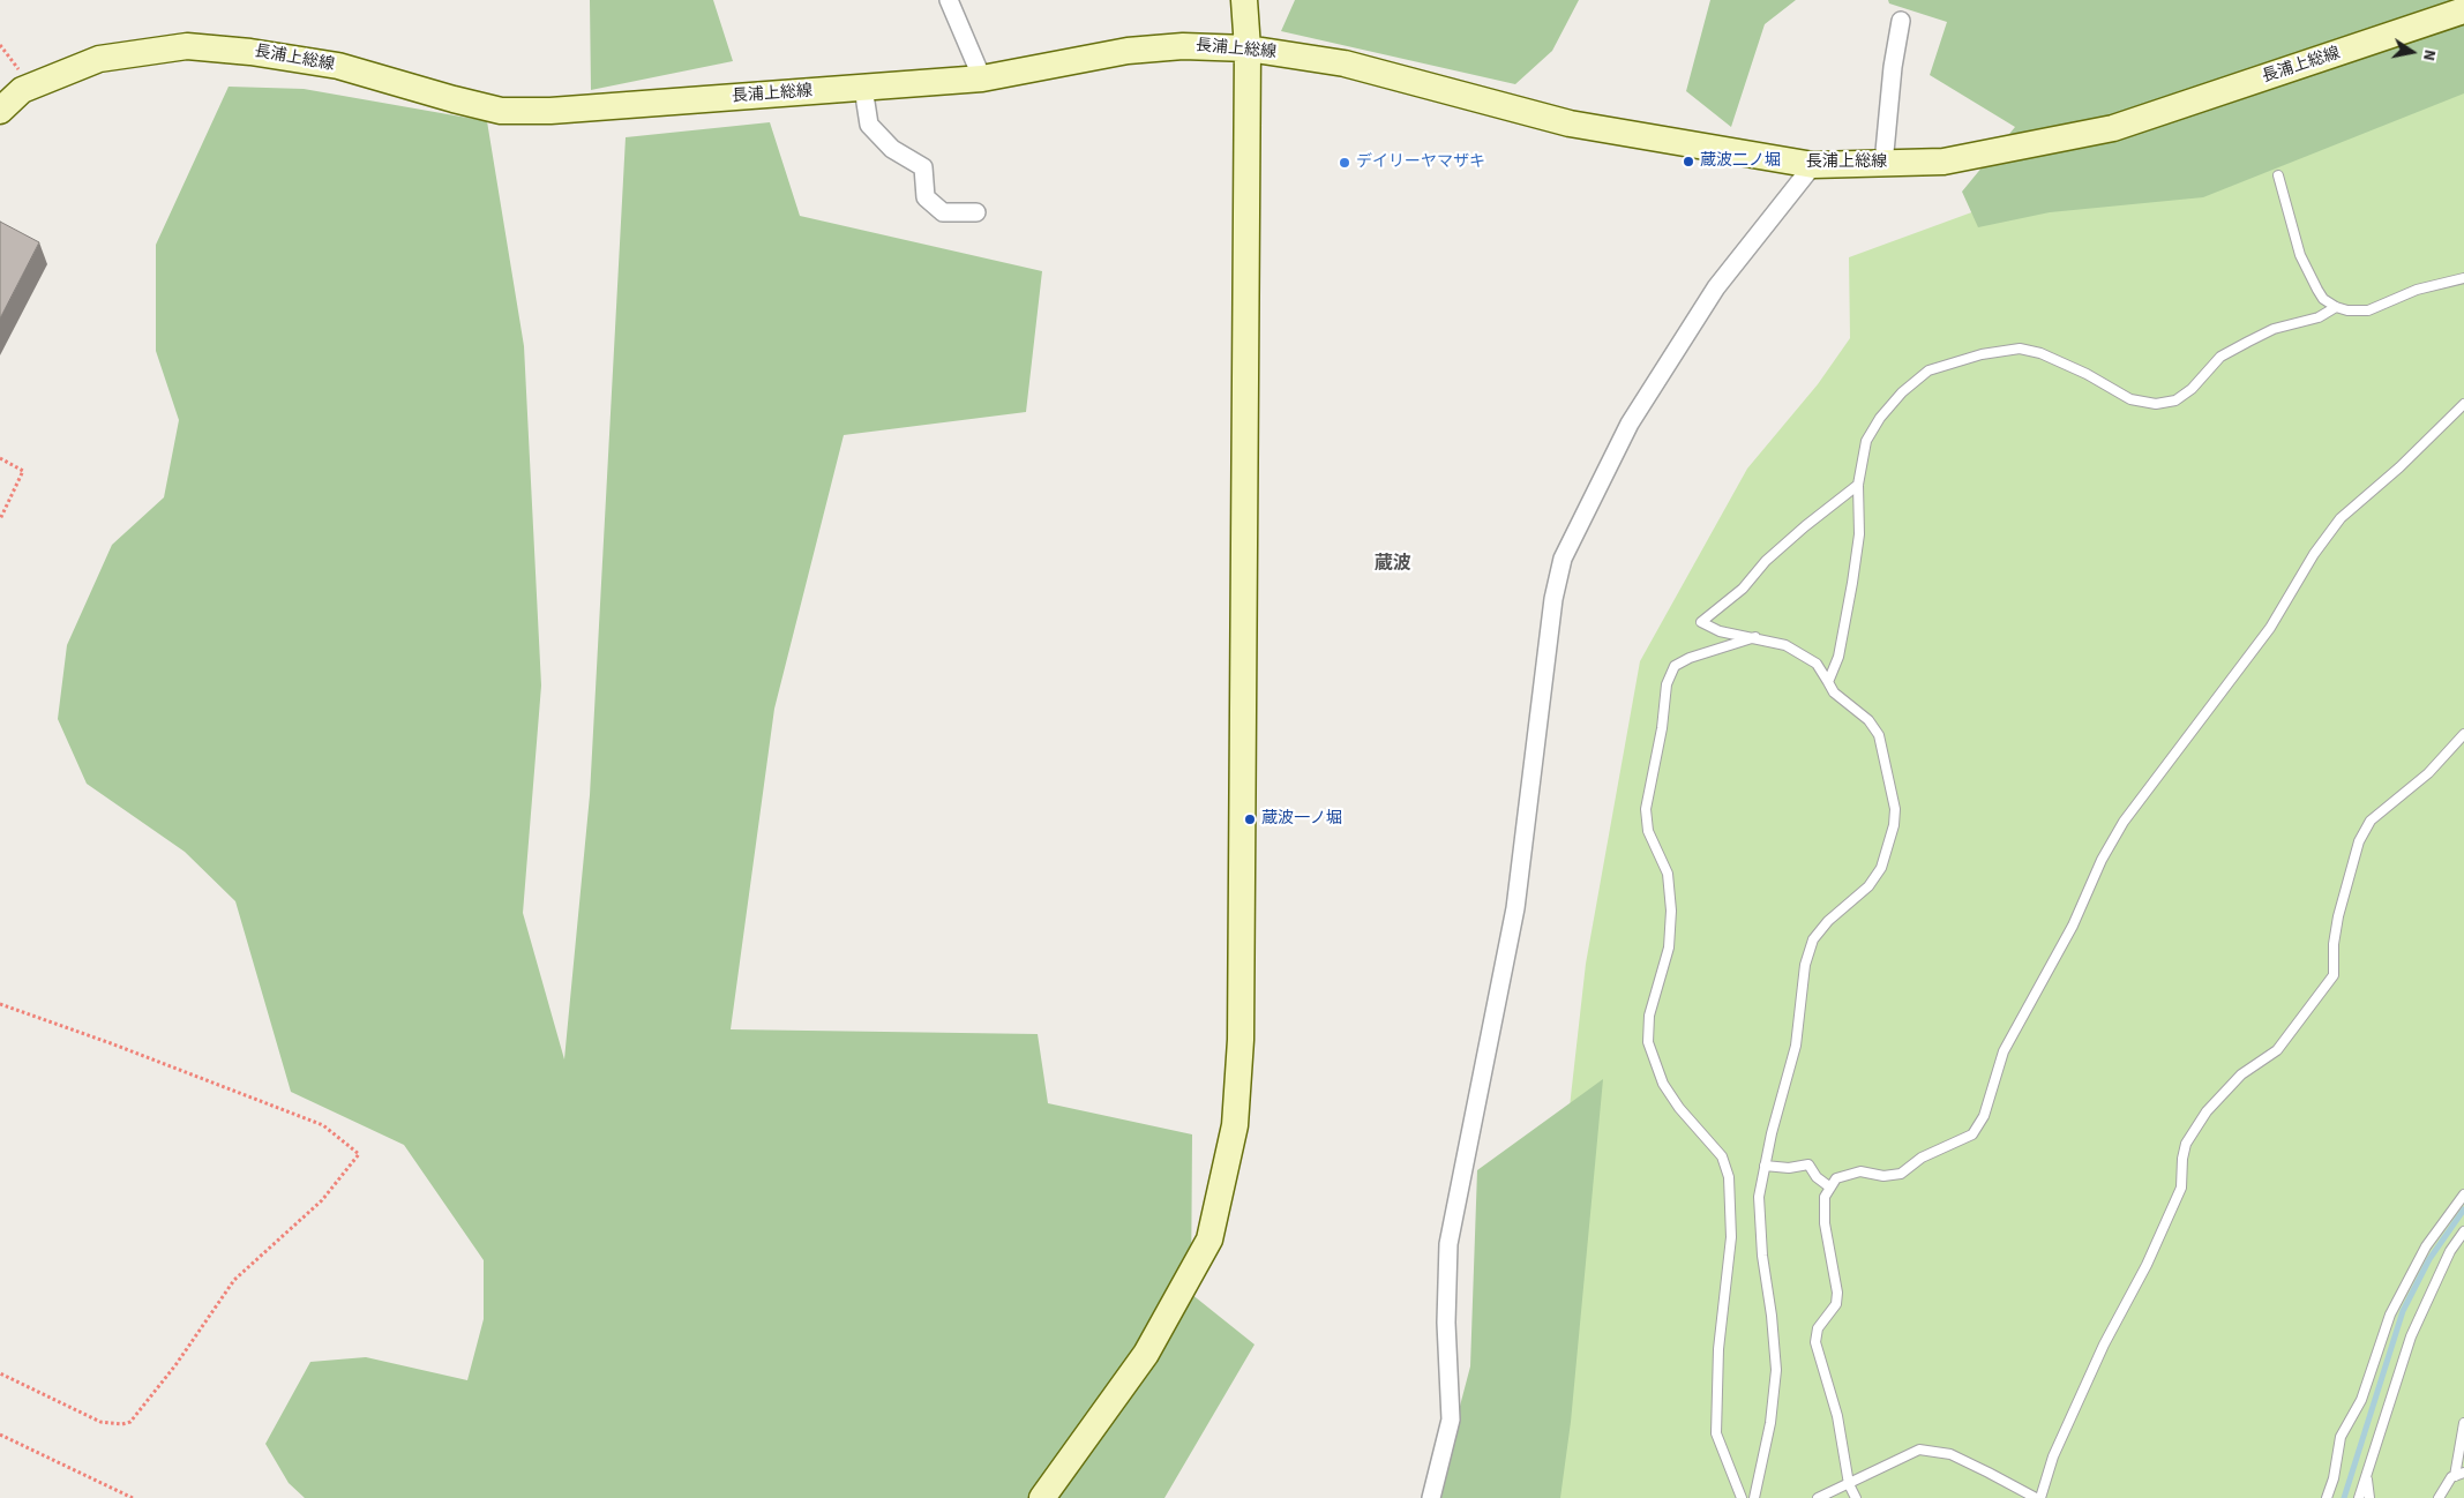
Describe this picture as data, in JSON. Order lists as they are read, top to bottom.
{
  "streets": {
    "main road": ["長浦上総線"]
  },
  "districts": ["蔵波"],
  "places": ["蔵波二ノ堀", "デイリーヤマザキ", "蔵波一ノ堀"],
  "north": "right"
}
